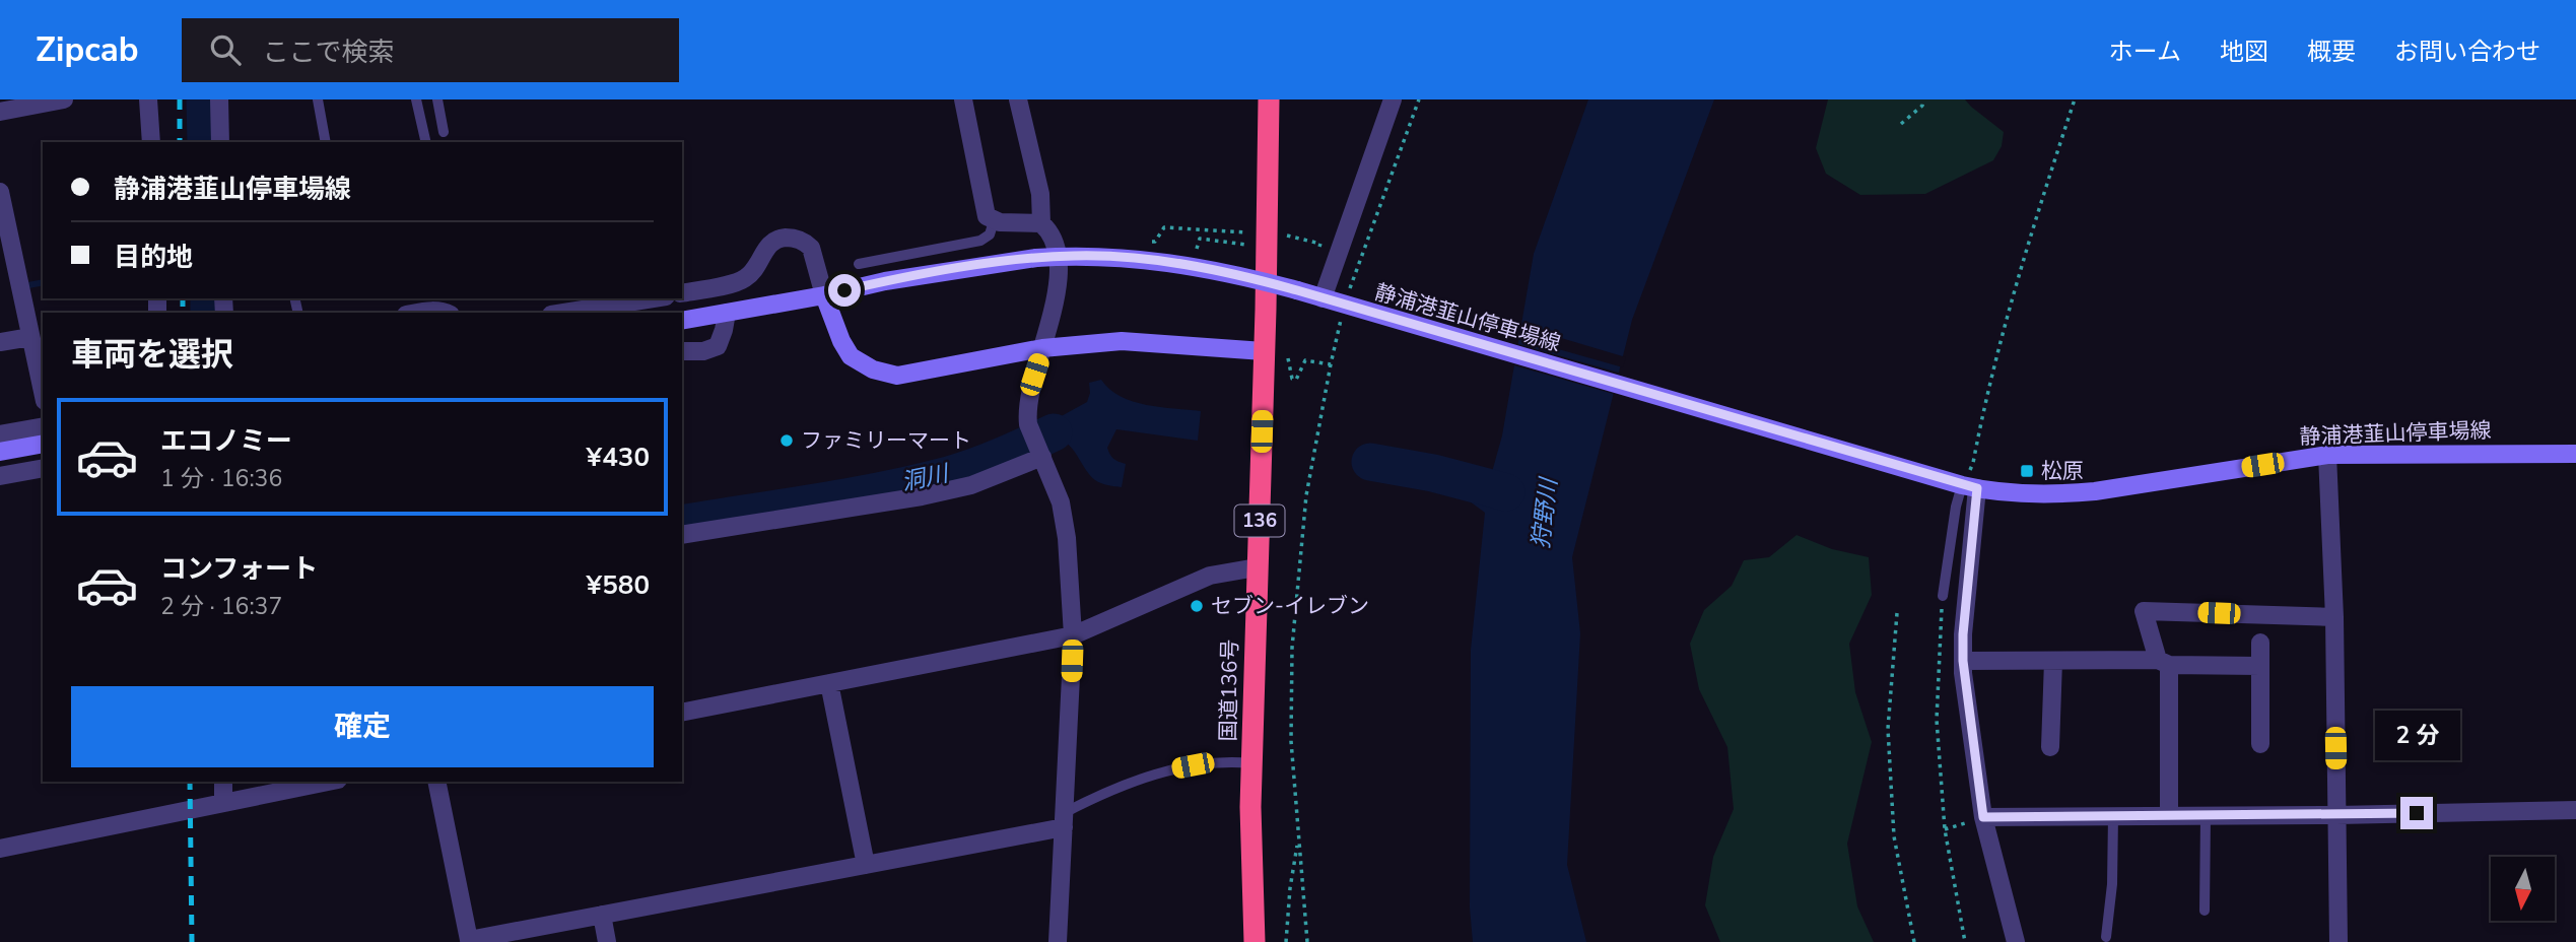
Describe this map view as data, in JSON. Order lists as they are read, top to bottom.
{
  "streets": {
    "highway": ["136", "国道136号"],
    "main road": ["静浦港韮山停車場線"]
  },
  "water": ["洞川", "狩野川"],
  "places": {
    "other": ["ファミリーマート", "セブン-イレブン"],
    "transit": ["松原"]
  },
  "north": "bottom",
  "page": {
    "header": "Zipcab",
    "search": "ここで検索",
    "nav": [
      "ホーム",
      "地図",
      "概要",
      "お問い合わせ"
    ],
    "banner": ["静浦港韮山停車場線", "目的地"],
    "heading": "車両を選択",
    "list": [
      {
        "name": "エコノミー",
        "note": "1 分 · 16:36",
        "value": "¥430"
      },
      {
        "name": "コンフォート",
        "note": "2 分 · 16:37",
        "value": "¥580"
      }
    ],
    "buttons": "確定",
    "bubble": "2 分"
  }
}
